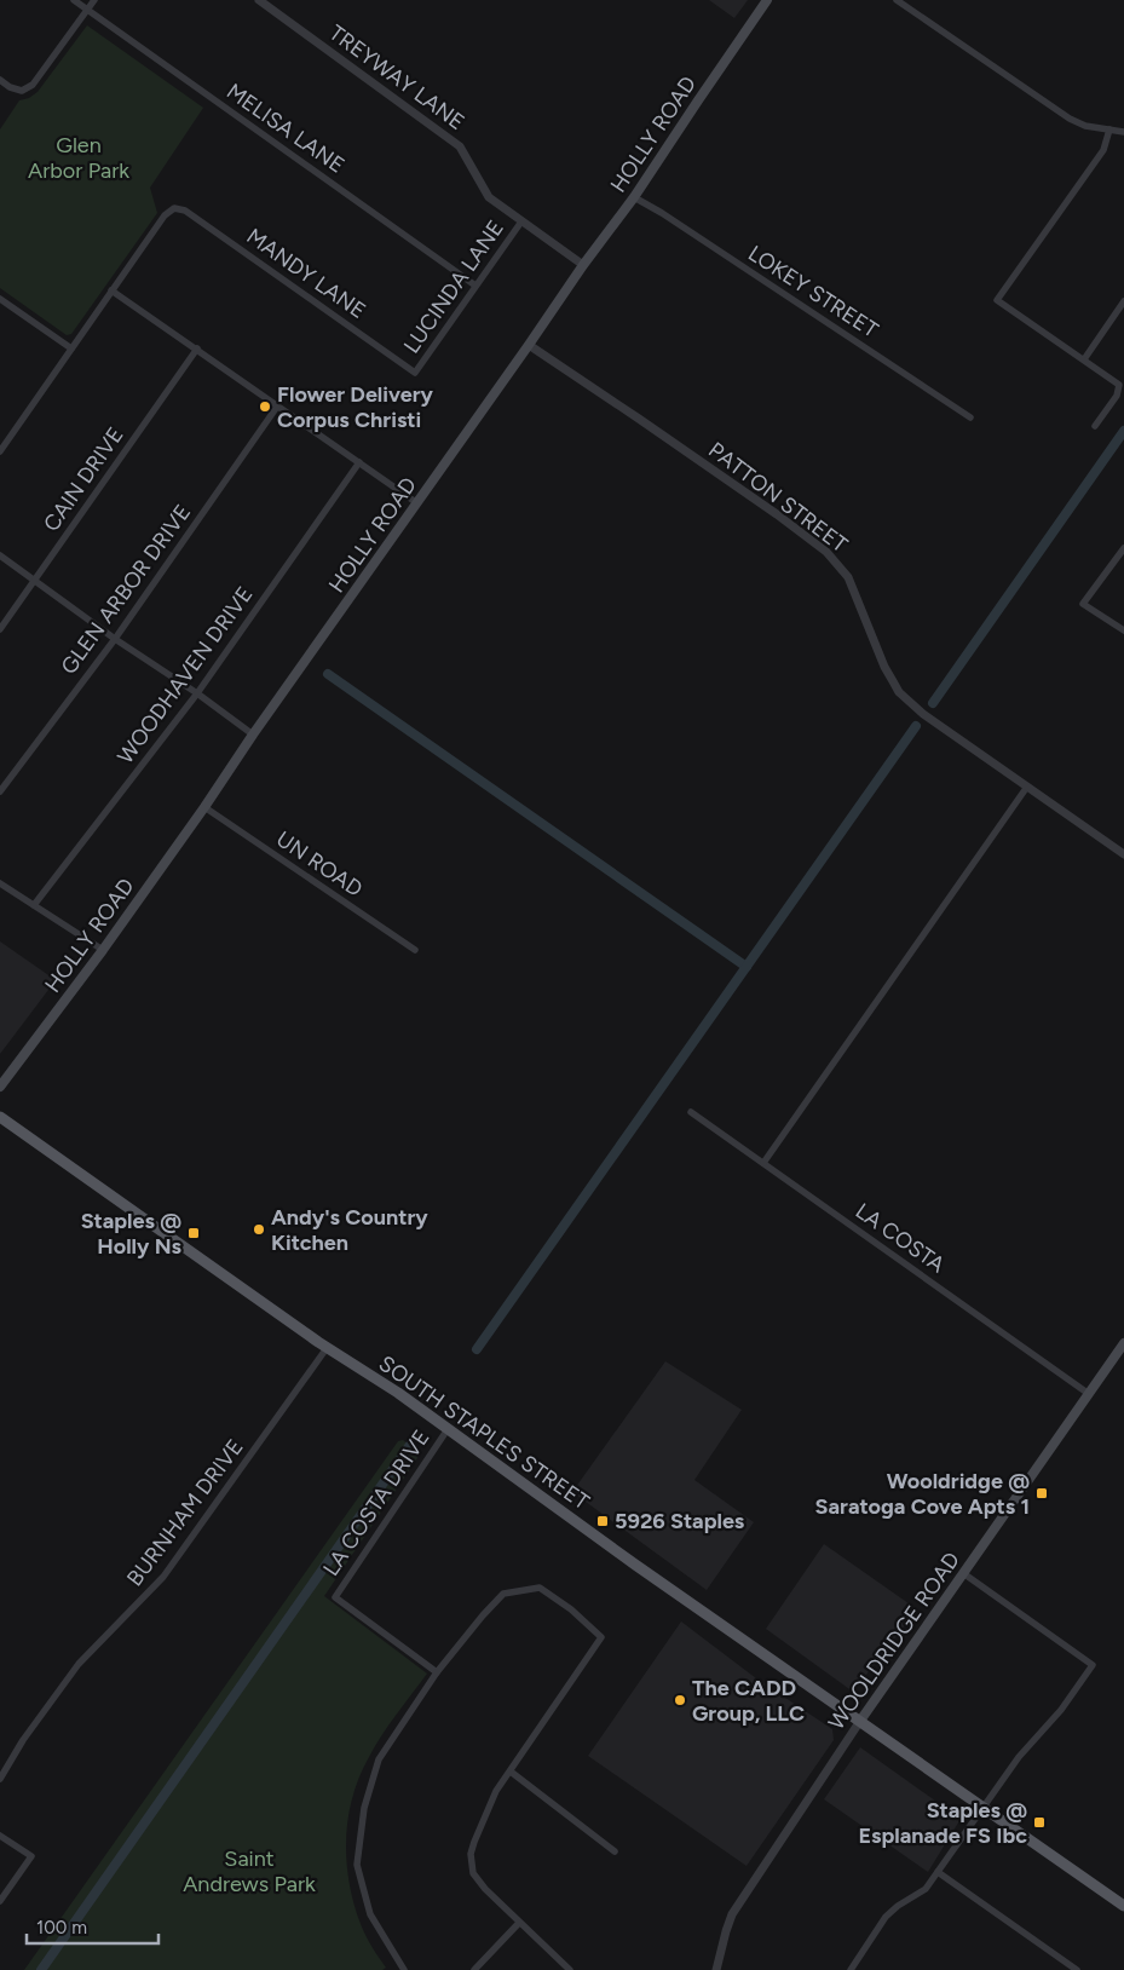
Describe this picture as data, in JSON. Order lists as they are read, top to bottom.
{
  "streets": {
    "main road": ["HOLLY ROAD", "SOUTH STAPLES STREET", "WOOLDRIDGE ROAD"],
    "street": [
      "TREYWAY LANE",
      "MELISA LANE",
      "MANDY LANE",
      "LUCINDA LANE",
      "LOKEY STREET",
      "CAIN DRIVE",
      "PATTON STREET",
      "GLEN ARBOR DRIVE",
      "WOODHAVEN DRIVE",
      "UN ROAD",
      "LA COSTA",
      "LA COSTA DRIVE",
      "BURNHAM DRIVE"
    ]
  },
  "crossings": [
    ["TREYWAY LANE", "HOLLY ROAD"],
    ["TREYWAY LANE", "LUCINDA LANE"],
    ["MELISA LANE", "LUCINDA LANE"],
    ["HOLLY ROAD", "LOKEY STREET"],
    ["HOLLY ROAD", "PATTON STREET"],
    ["HOLLY ROAD", "UN ROAD"],
    ["MANDY LANE", "LUCINDA LANE"],
    ["LA COSTA", "WOOLDRIDGE ROAD"],
    ["SOUTH STAPLES STREET", "LA COSTA DRIVE"],
    ["SOUTH STAPLES STREET", "BURNHAM DRIVE"],
    ["SOUTH STAPLES STREET", "WOOLDRIDGE ROAD"]
  ],
  "parks": ["Glen Arbor Park", "Saint Andrews Park"],
  "places": {
    "other": ["Flower Delivery Corpus Christi", "Andy's Country Kitchen", "The CADD Group, LLC"],
    "transit": [
      "Staples @ Holly Ns",
      "Wooldridge @ Saratoga Cove Apts 1",
      "5926 Staples",
      "Staples @ Esplanade FS Ibc"
    ]
  },
  "scale_bar": "100 m"
}
